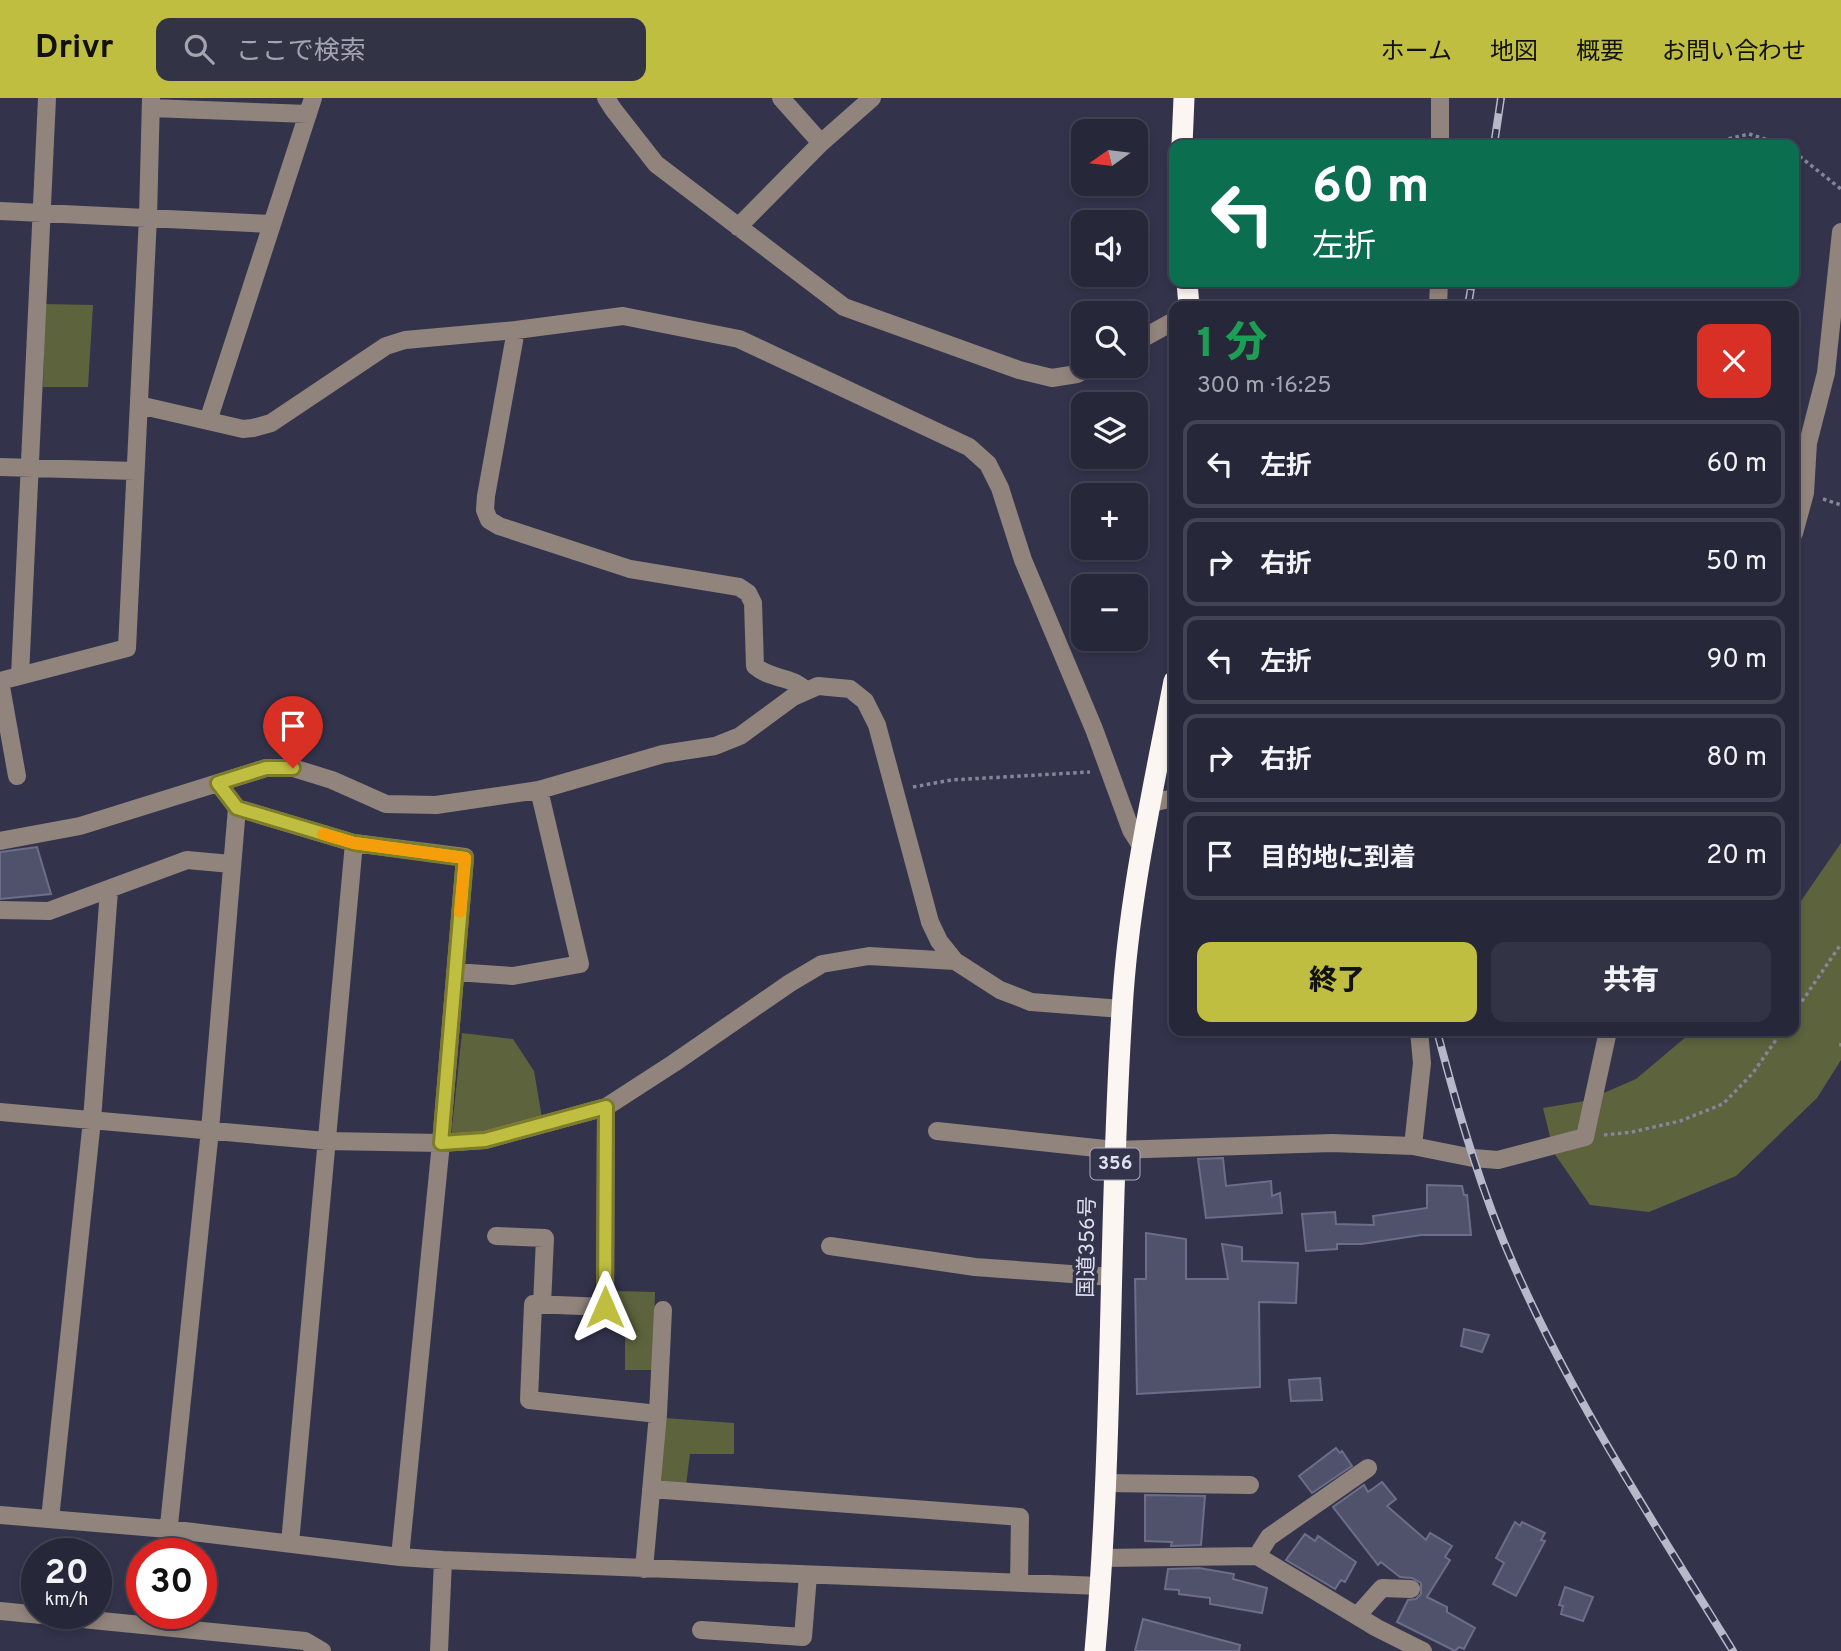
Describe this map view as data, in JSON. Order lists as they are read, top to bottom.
{
  "streets": {
    "highway": ["356", "国道356号"]
  },
  "north": "left",
  "page": {
    "header": "Drivr",
    "search": "ここで検索",
    "nav": [
      "ホーム",
      "地図",
      "概要",
      "お問い合わせ"
    ],
    "map_buttons": ["+", "−"],
    "turn": ["60 m", "左折"],
    "heading": ["1 分", "300 m · 16:25"],
    "list": [
      {
        "name": "左折",
        "value": "60 m"
      },
      {
        "name": "右折",
        "value": "50 m"
      },
      {
        "name": "左折",
        "value": "90 m"
      },
      {
        "name": "右折",
        "value": "80 m"
      },
      {
        "name": "目的地に到着",
        "value": "20 m"
      }
    ],
    "buttons": ["終了", "共有"],
    "speed": "20 km/h",
    "limit": "30"
  }
}
